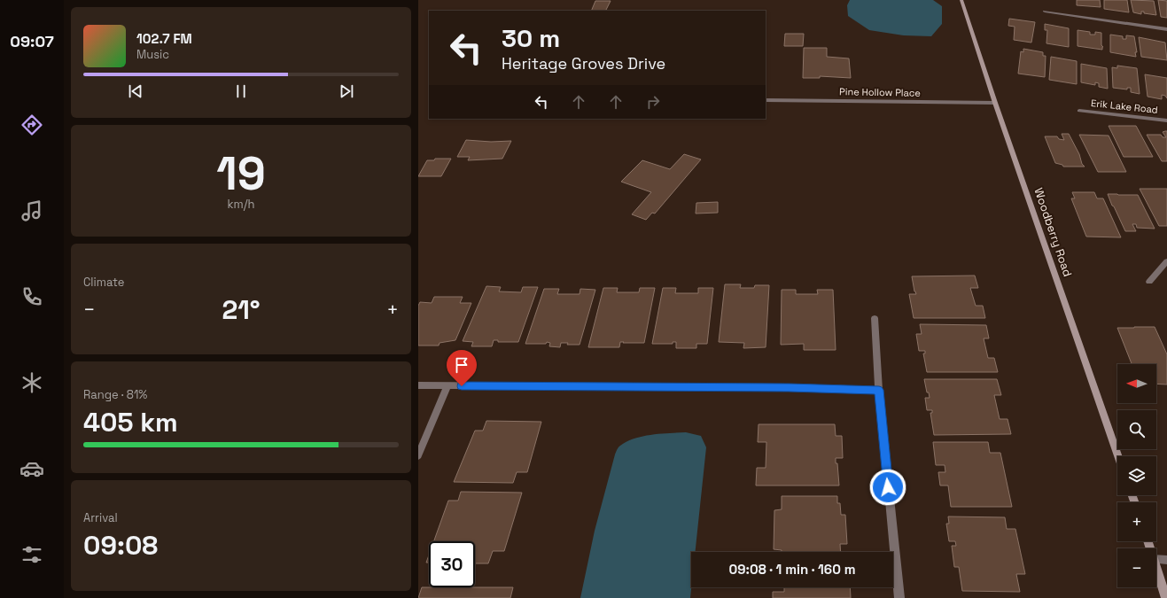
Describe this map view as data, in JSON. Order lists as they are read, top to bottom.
{
  "streets": {
    "street": ["Pine Hollow Place", "Erik Lake Road", "Woodberry Road"]
  },
  "crossings": [
    ["Pine Hollow Place", "Woodberry Road"]
  ],
  "north": "left",
  "page": {
    "tabs": "09:07",
    "turn": ["30 m", "Heritage Groves Drive"],
    "song": ["102.7 FM", "Music"],
    "tile": [
      ["19", "km/h"],
      "Climate",
      ["Range · 81%", "405 km"],
      ["Arrival", "09:08"]
    ],
    "heat": ["−", "21°", "+"],
    "map_buttons": ["+", "−"],
    "limit": "30",
    "trip": "09:08 · 1 min · 160 m"
  }
}
